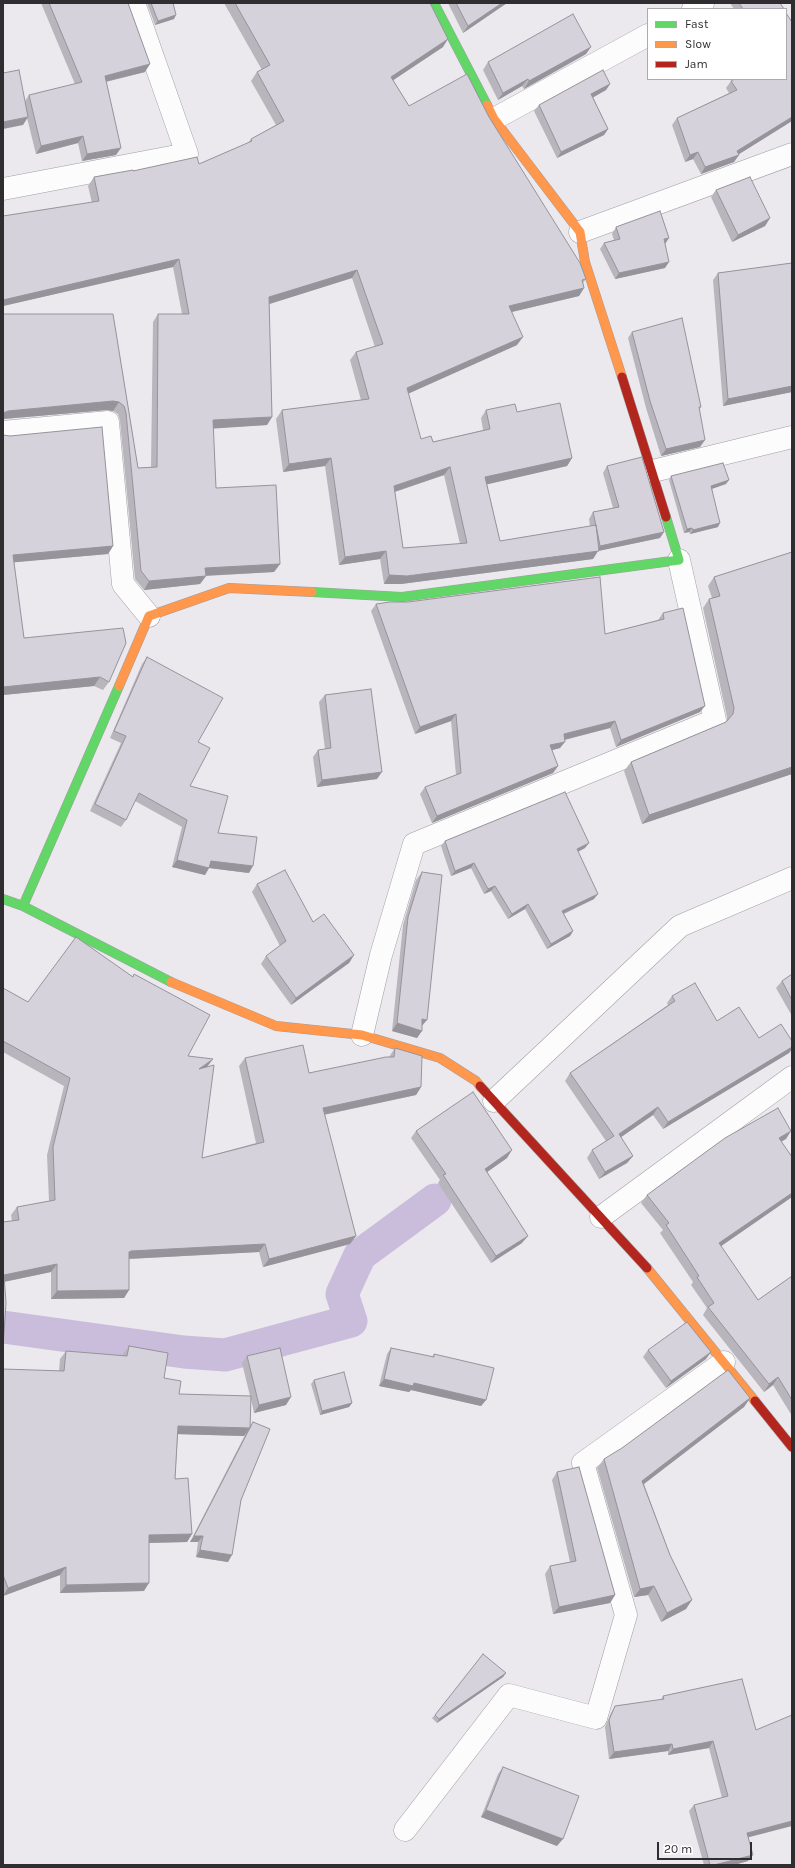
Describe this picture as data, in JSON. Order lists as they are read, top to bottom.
{
  "legend": ["Fast", "Slow", "Jam"],
  "scale_bar": "20 m"
}
